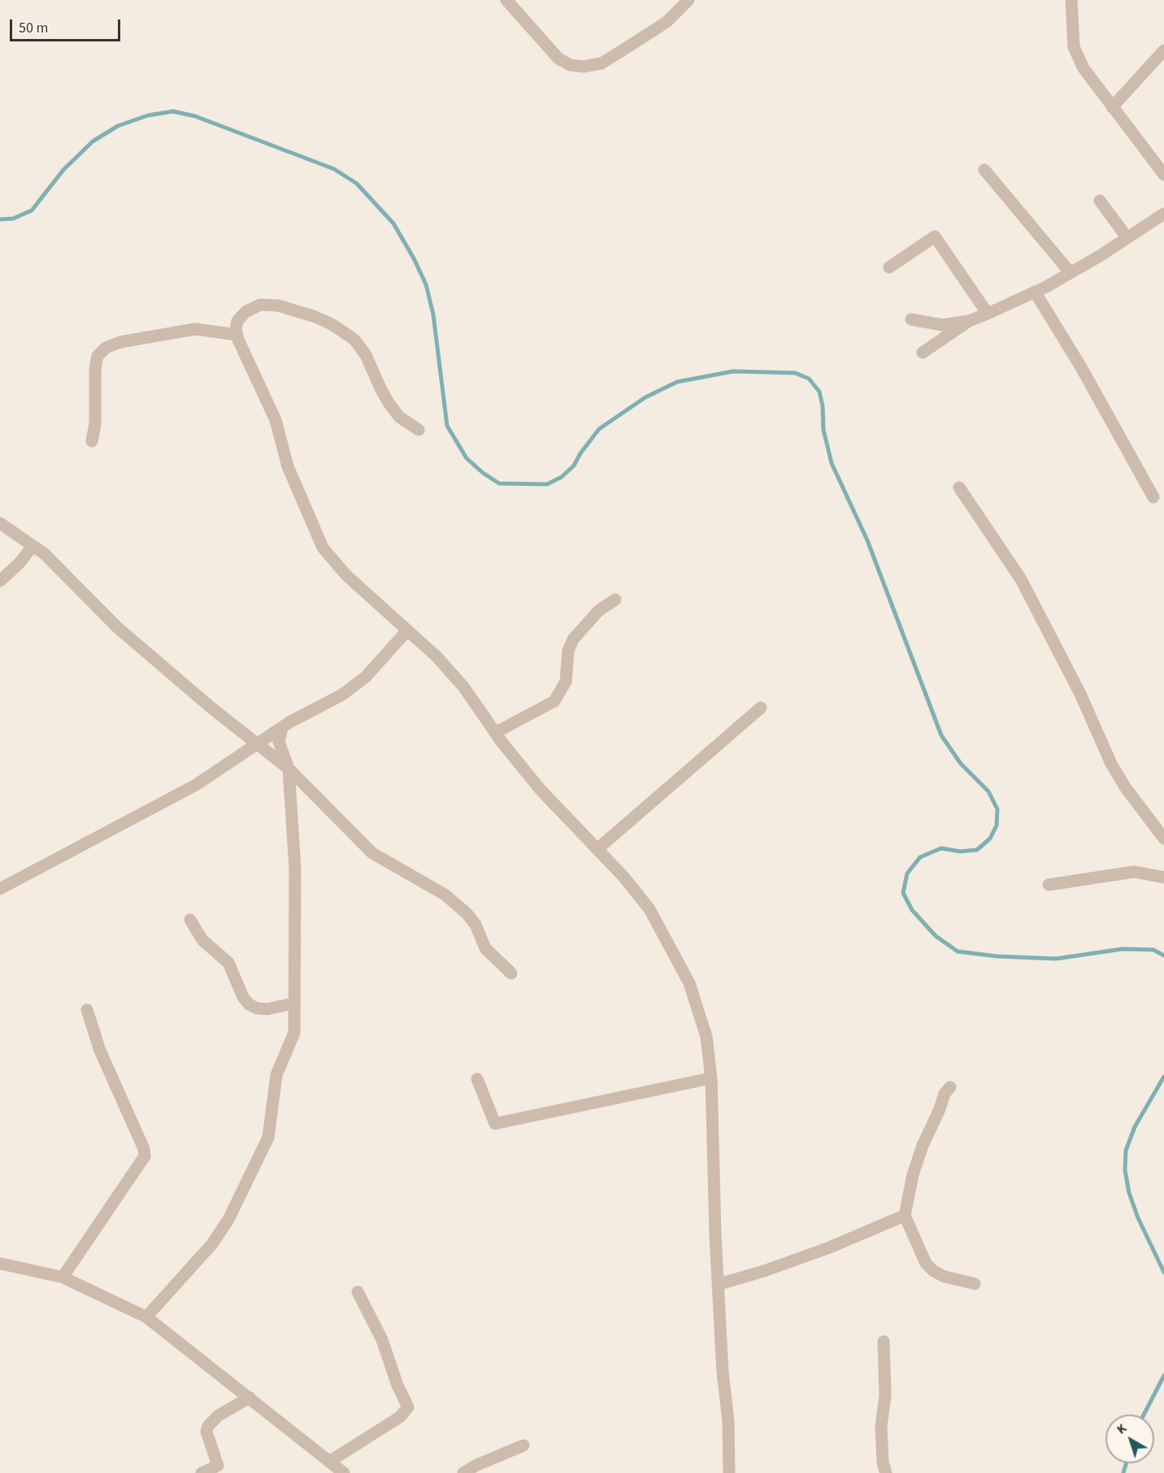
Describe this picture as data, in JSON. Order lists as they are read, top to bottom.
{
  "scale_bar": "50 m",
  "north": "top left"
}
